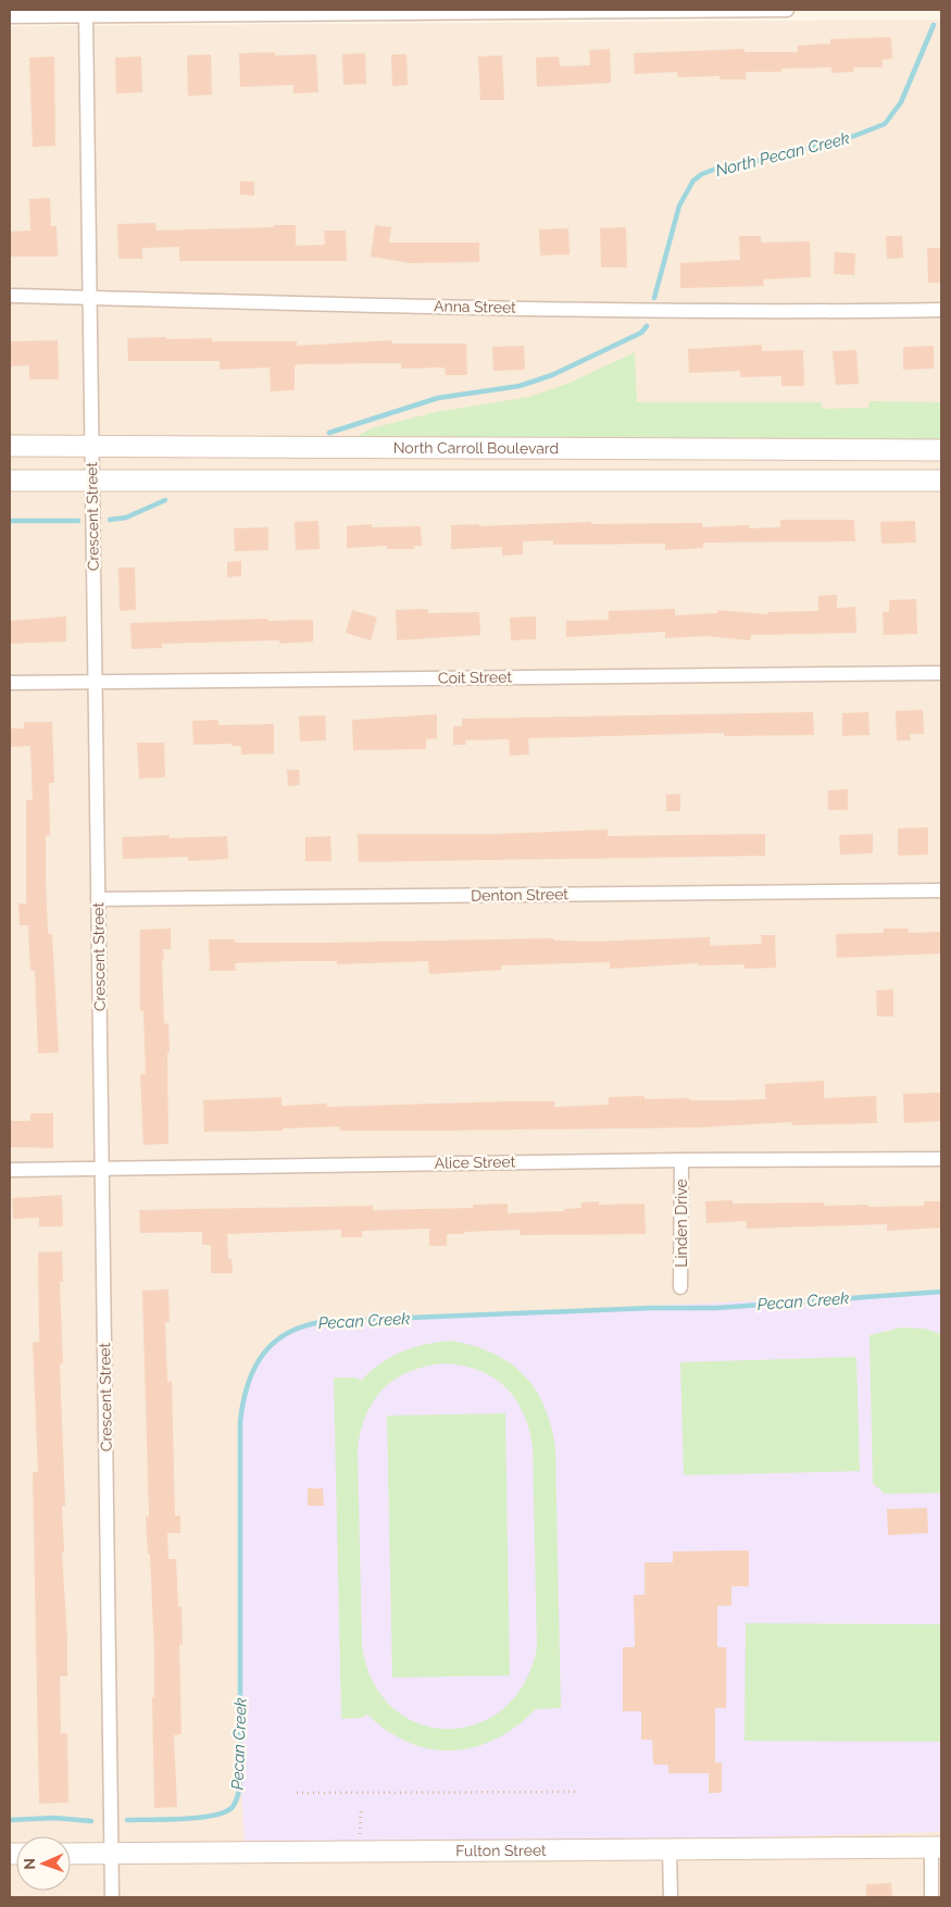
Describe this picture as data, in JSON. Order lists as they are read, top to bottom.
{
  "streets": {
    "main road": ["North Carroll Boulevard", "Fulton Street"],
    "street": [
      "Anna Street",
      "Crescent Street",
      "Coit Street",
      "Denton Street",
      "Alice Street",
      "Linden Drive"
    ]
  },
  "crossings": [
    ["Anna Street", "Crescent Street"],
    ["North Carroll Boulevard", "Crescent Street"],
    ["Crescent Street", "Coit Street"],
    ["Crescent Street", "Denton Street"],
    ["Crescent Street", "Alice Street"],
    ["Crescent Street", "Fulton Street"],
    ["Alice Street", "Linden Drive"]
  ],
  "water": ["North Pecan Creek", "Pecan Creek"],
  "north": "left"
}
